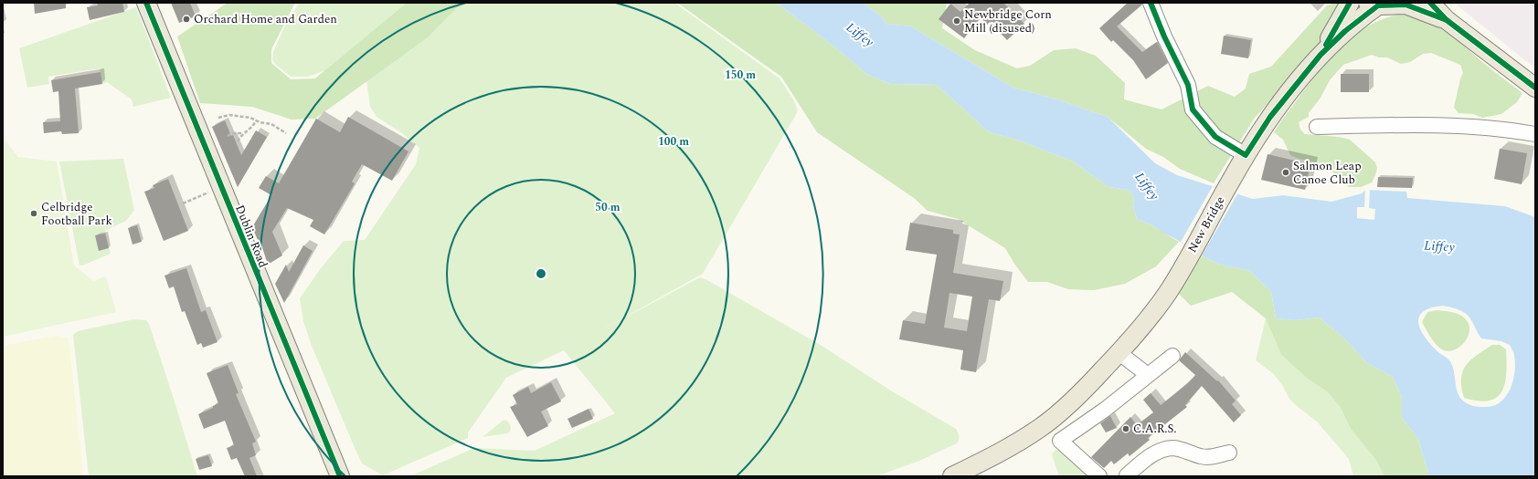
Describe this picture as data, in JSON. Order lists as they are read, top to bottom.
{
  "streets": {
    "main road": ["New Bridge", "Dublin Road"]
  },
  "water": ["Liffey"],
  "places": [
    "Orchard Home and Garden",
    "Newbridge Corn Mill (disused)",
    "Salmon Leap Canoe Club",
    "Celbridge Football Park",
    "C.A.R.S."
  ],
  "rings": ["150 m", "100 m", "50 m"]
}
